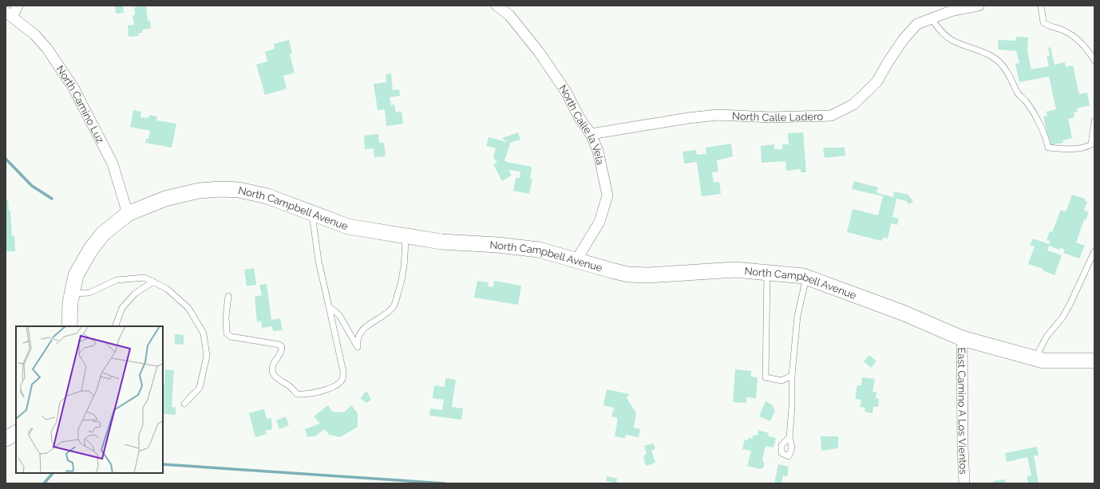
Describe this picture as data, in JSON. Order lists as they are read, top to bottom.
{
  "streets": {
    "main road": ["North Campbell Avenue"],
    "street": [
      "North Camino Luz",
      "North Calle Ladero",
      "North Calle la Vela",
      "East Camino A Los Vientos"
    ]
  },
  "crossings": [
    ["North Camino Luz", "North Campbell Avenue"],
    ["North Calle Ladero", "North Calle la Vela"],
    ["North Calle la Vela", "North Campbell Avenue"],
    ["North Campbell Avenue", "East Camino A Los Vientos"]
  ]
}
